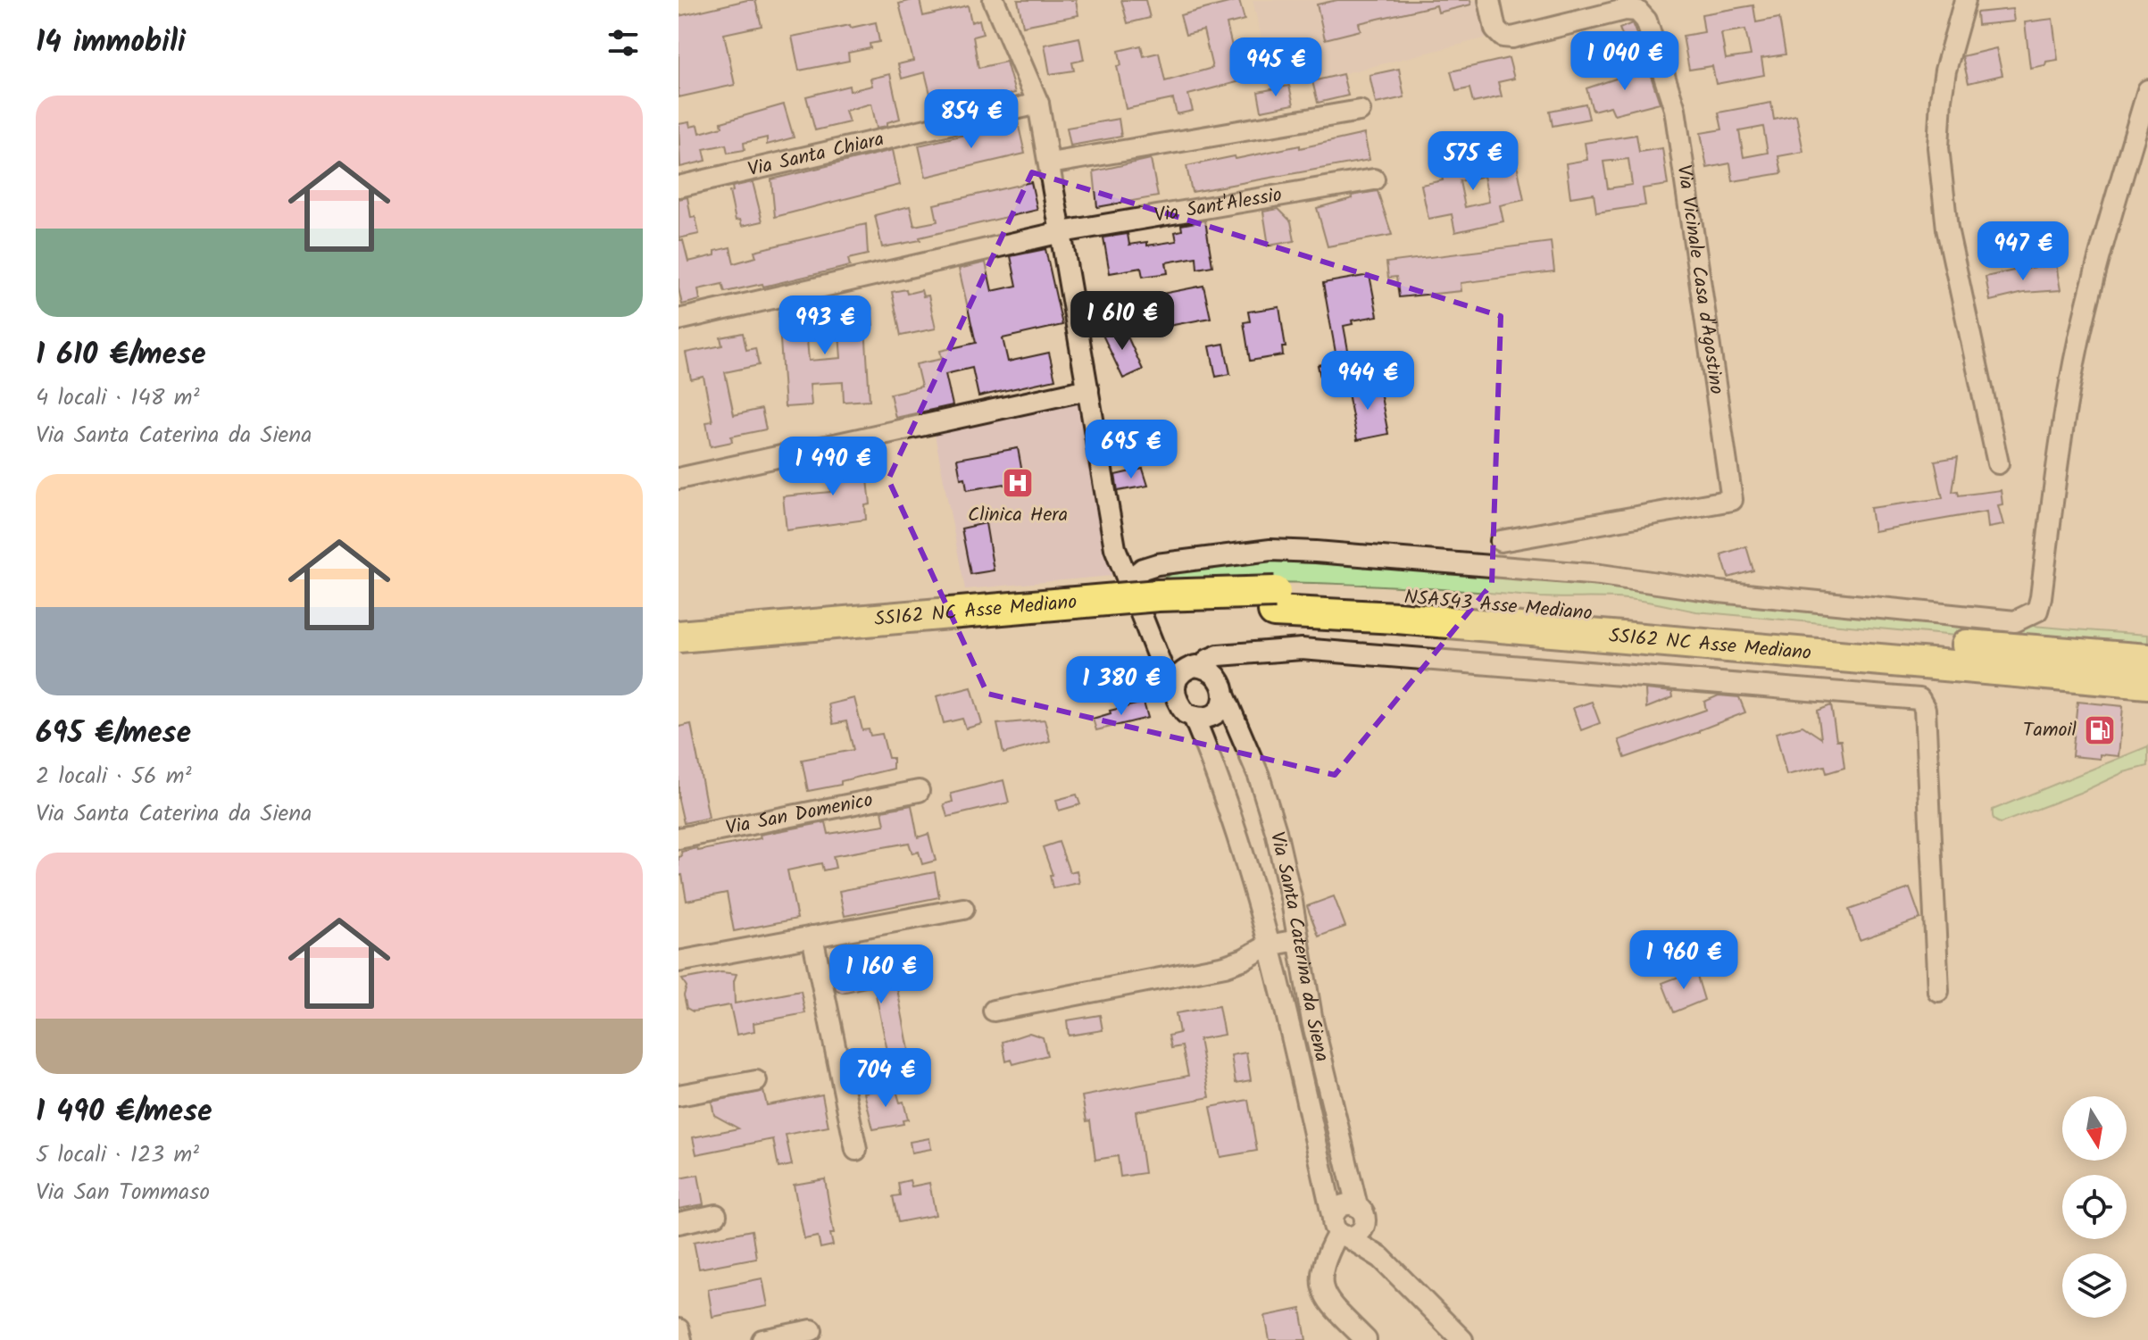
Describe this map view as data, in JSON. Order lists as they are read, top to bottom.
{
  "streets": {
    "highway": ["NSA543 Asse Mediano", "SS162 NC Asse Mediano"],
    "street": [
      "Via Santa Chiara",
      "Via Sant'Alessio",
      "Via Vicinale Casa d'Agostino",
      "Via San Domenico",
      "Via Santa Caterina da Siena"
    ]
  },
  "crossings": [
    ["NSA543 Asse Mediano", "SS162 NC Asse Mediano"]
  ],
  "places": {
    "hospital": ["Clinica Hera"],
    "fuel station": ["Tamoil"]
  },
  "north": "bottom",
  "page": {
    "heading": "14 immobili",
    "price": [
      "1 040 €",
      "945 €",
      "854 €",
      "575 €",
      "947 €",
      "1 610 €",
      "993 €",
      "944 €",
      "695 €",
      "1 490 €",
      "1 380 €",
      "1 960 €",
      "1 160 €",
      "704 €"
    ],
    "list": [
      {
        "name": "1 610 €/mese",
        "note": "4 locali · 148 m² · Via Santa Caterina da Siena"
      },
      {
        "name": "695 €/mese",
        "note": "2 locali · 56 m² · Via Santa Caterina da Siena"
      },
      {
        "name": "1 490 €/mese",
        "note": "5 locali · 123 m² · Via San Tommaso"
      }
    ]
  }
}
